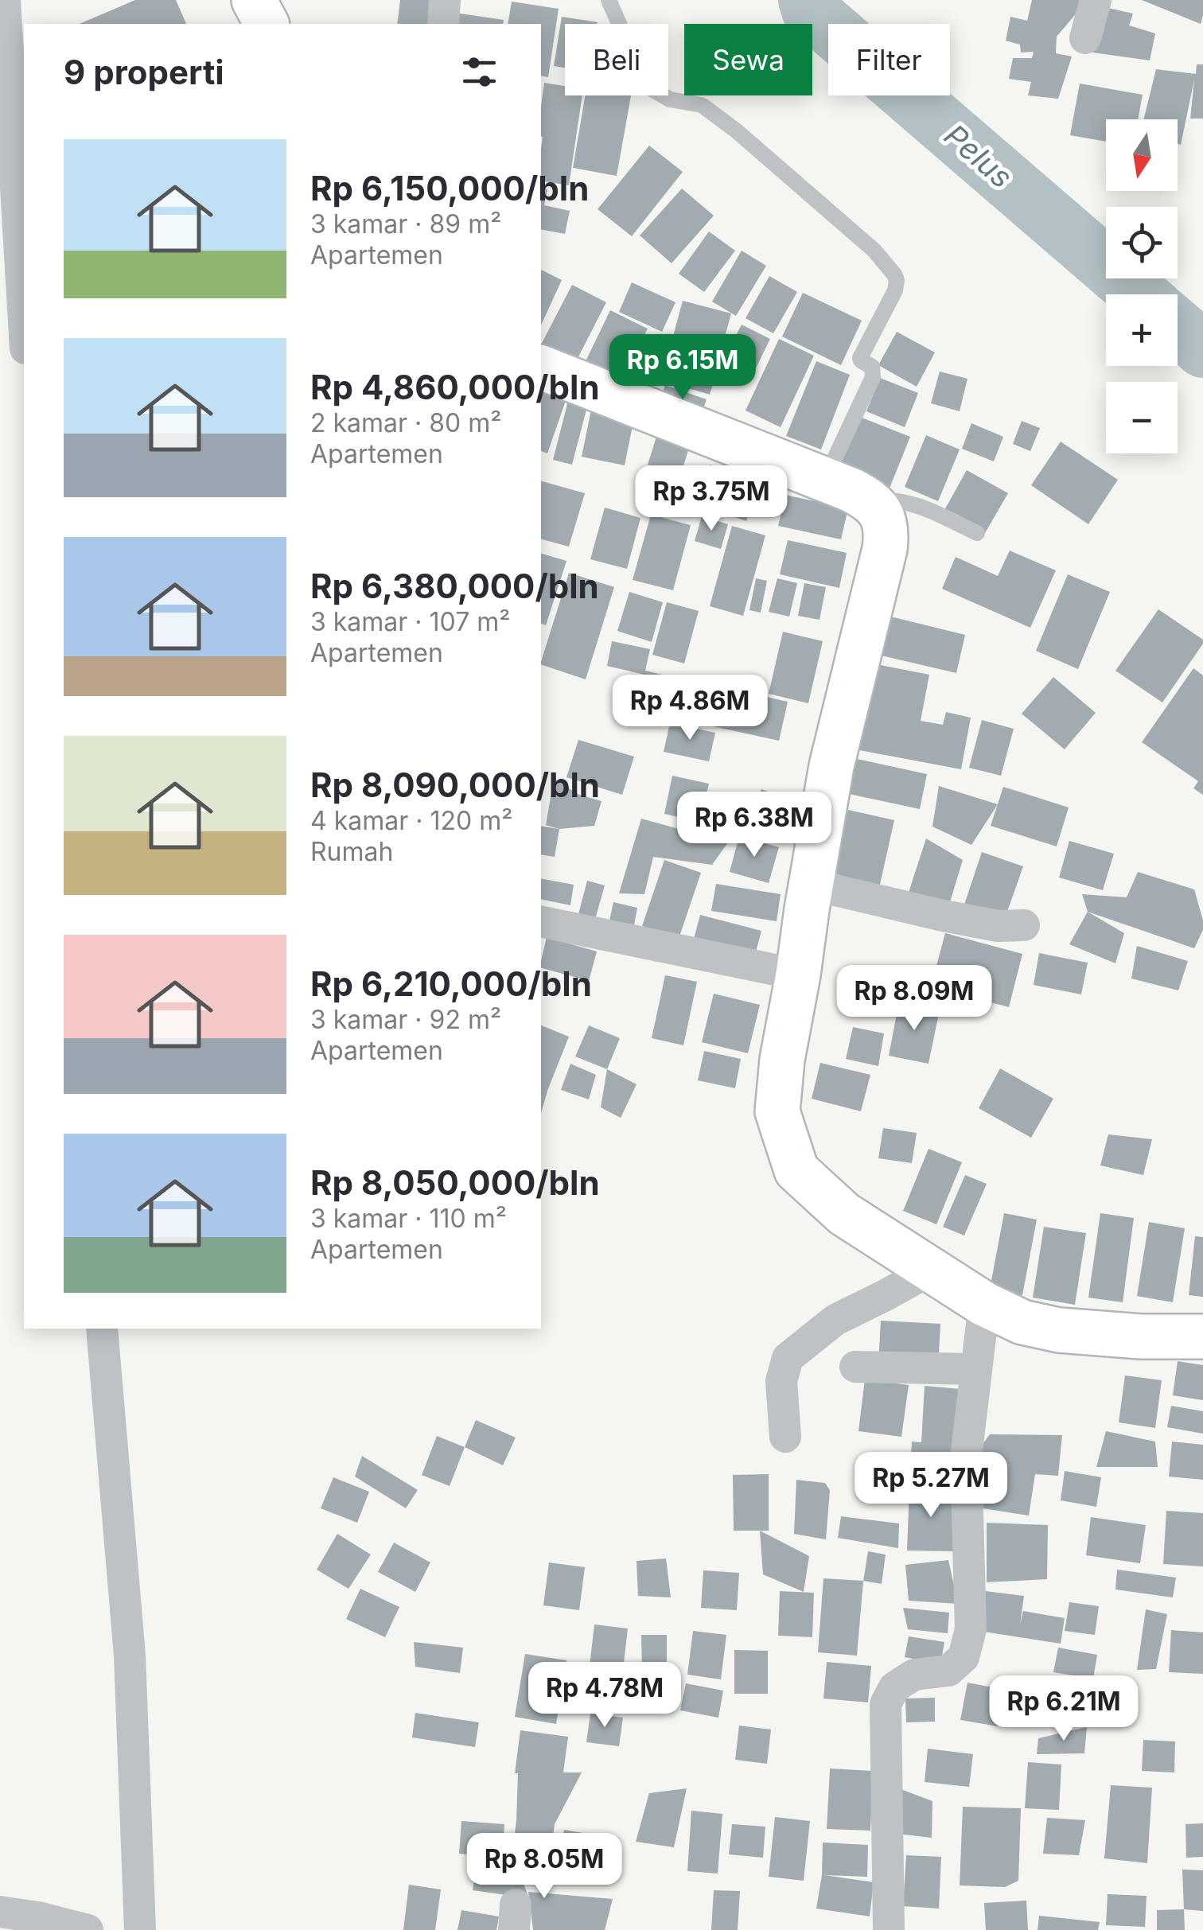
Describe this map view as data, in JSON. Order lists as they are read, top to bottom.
{
  "water": ["Pelus"],
  "north": "bottom",
  "page": {
    "chip": ["Beli", "Sewa", "Filter"],
    "heading": "9 properti",
    "map_buttons": ["+", "−"],
    "list": [
      {
        "name": "Rp 6,150,000/bln",
        "note": "3 kamar · 89 m² · Apartemen"
      },
      {
        "name": "Rp 4,860,000/bln",
        "note": "2 kamar · 80 m² · Apartemen"
      },
      {
        "name": "Rp 6,380,000/bln",
        "note": "3 kamar · 107 m² · Apartemen"
      },
      {
        "name": "Rp 8,090,000/bln",
        "note": "4 kamar · 120 m² · Rumah"
      },
      {
        "name": "Rp 6,210,000/bln",
        "note": "3 kamar · 92 m² · Apartemen"
      },
      {
        "name": "Rp 8,050,000/bln",
        "note": "3 kamar · 110 m² · Apartemen"
      }
    ],
    "price": [
      "Rp 6.15M",
      "Rp 3.75M",
      "Rp 4.86M",
      "Rp 6.38M",
      "Rp 8.09M",
      "Rp 5.27M",
      "Rp 4.78M",
      "Rp 6.21M",
      "Rp 8.05M"
    ]
  }
}
